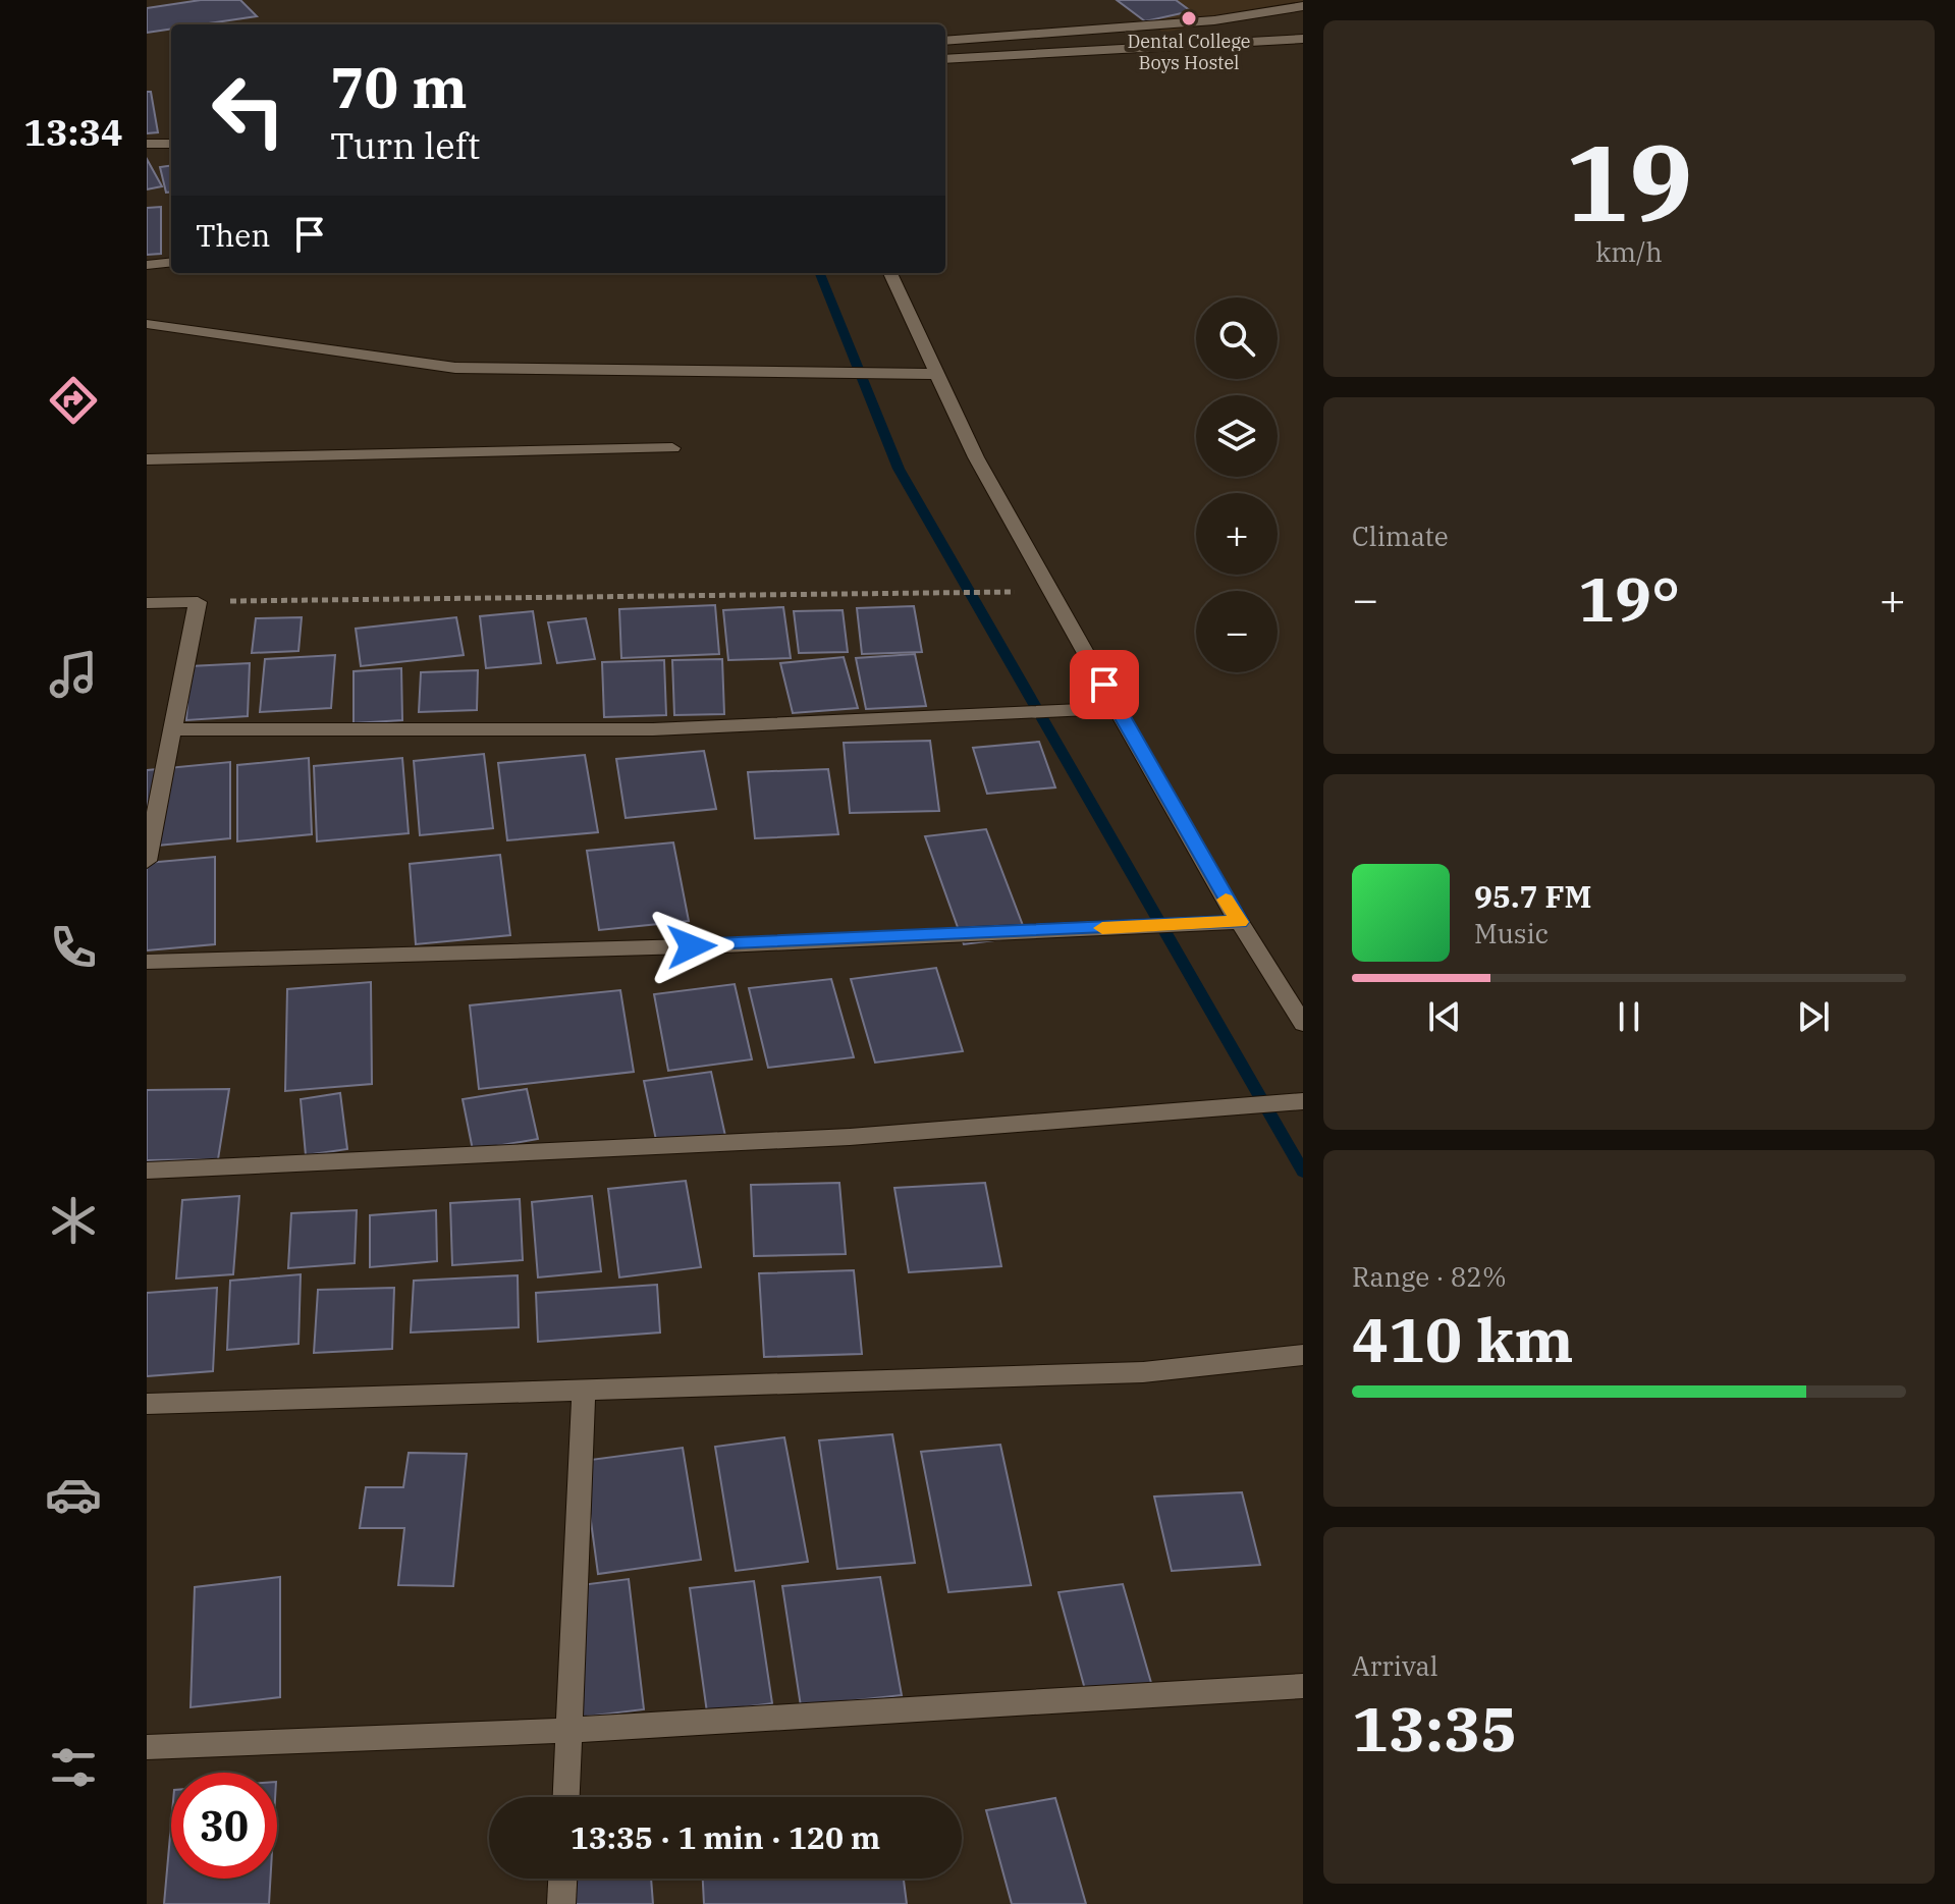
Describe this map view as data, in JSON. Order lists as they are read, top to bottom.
{
  "places": ["Dental College Boys Hostel"],
  "page": {
    "tabs": "13:34",
    "tile": [
      ["19", "km/h"],
      "Climate",
      ["Range · 82%", "410 km"],
      ["Arrival", "13:35"]
    ],
    "turn": ["70 m", "Turn left"],
    "then": "Then",
    "map_buttons": ["+", "−"],
    "heat": ["−", "19°", "+"],
    "song": ["95.7 FM", "Music"],
    "limit": "30",
    "trip": "13:35 · 1 min · 120 m"
  }
}
